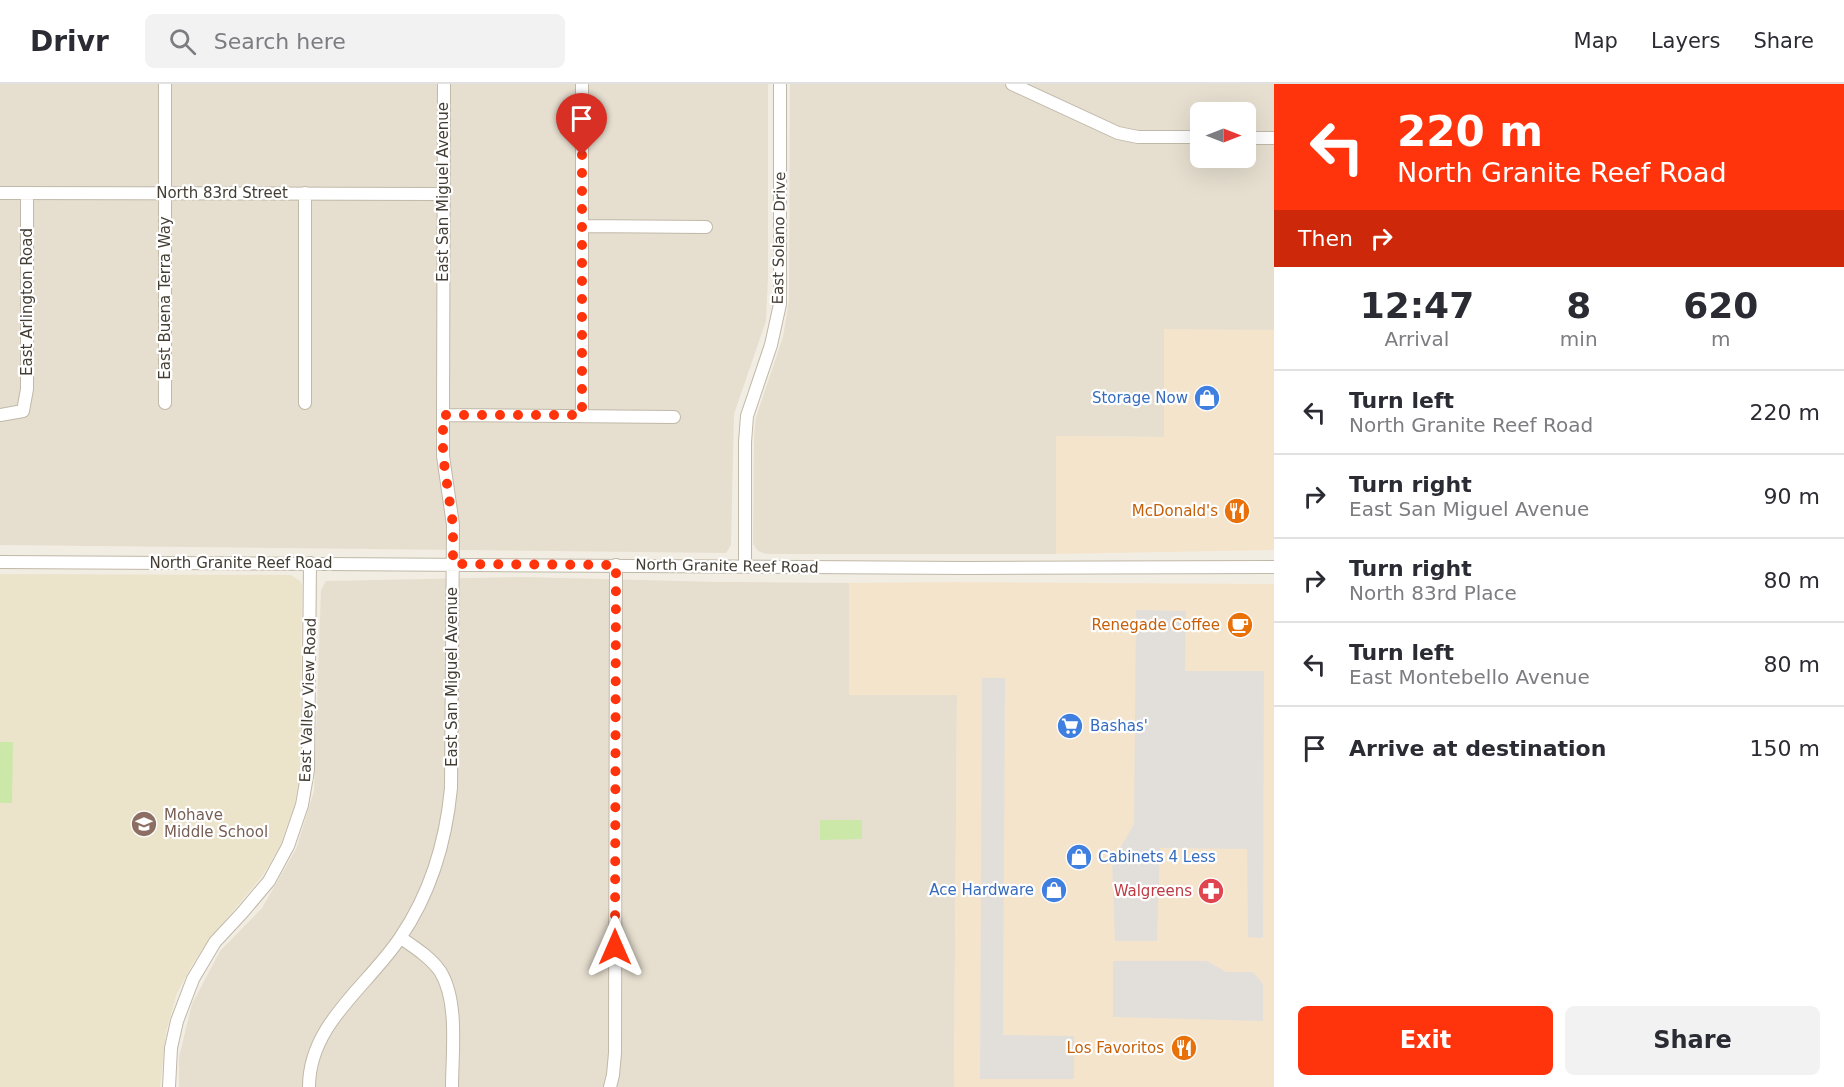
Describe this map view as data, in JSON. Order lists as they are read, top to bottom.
{
  "streets": {
    "street": [
      "East San Miguel Avenue",
      "North 83rd Street",
      "East Solano Drive",
      "East Buena Terra Way",
      "East Arlington Road",
      "North Granite Reef Road",
      "East Valley View Road"
    ]
  },
  "crossings": [
    ["East San Miguel Avenue", "North 83rd Street"],
    ["East San Miguel Avenue", "North Granite Reef Road"],
    ["North 83rd Street", "East Buena Terra Way"],
    ["North 83rd Street", "East Arlington Road"],
    ["East Solano Drive", "North Granite Reef Road"],
    ["North Granite Reef Road", "East Valley View Road"]
  ],
  "places": {
    "shop": ["Storage Now", "Cabinets 4 Less", "Ace Hardware"],
    "restaurant": ["McDonald's", "Los Favoritos"],
    "cafe": ["Renegade Coffee"],
    "supermarket": ["Bashas'"],
    "school or university": ["Mohave Middle School"],
    "pharmacy": ["Walgreens"]
  },
  "north": "right",
  "page": {
    "header": "Drivr",
    "search": "Search here",
    "nav": ["Map", "Layers", "Share"],
    "turn": ["220 m", "North Granite Reef Road"],
    "then": "Then",
    "eta": [
      "12:47",
      "Arrival",
      "8",
      "min",
      "620",
      "m"
    ],
    "list": [
      {
        "name": "Turn left",
        "note": "North Granite Reef Road",
        "value": "220 m"
      },
      {
        "name": "Turn right",
        "note": "East San Miguel Avenue",
        "value": "90 m"
      },
      {
        "name": "Turn right",
        "note": "North 83rd Place",
        "value": "80 m"
      },
      {
        "name": "Turn left",
        "note": "East Montebello Avenue",
        "value": "80 m"
      },
      {
        "name": "Arrive at destination",
        "value": "150 m"
      }
    ],
    "buttons": ["Exit", "Share"]
  }
}
